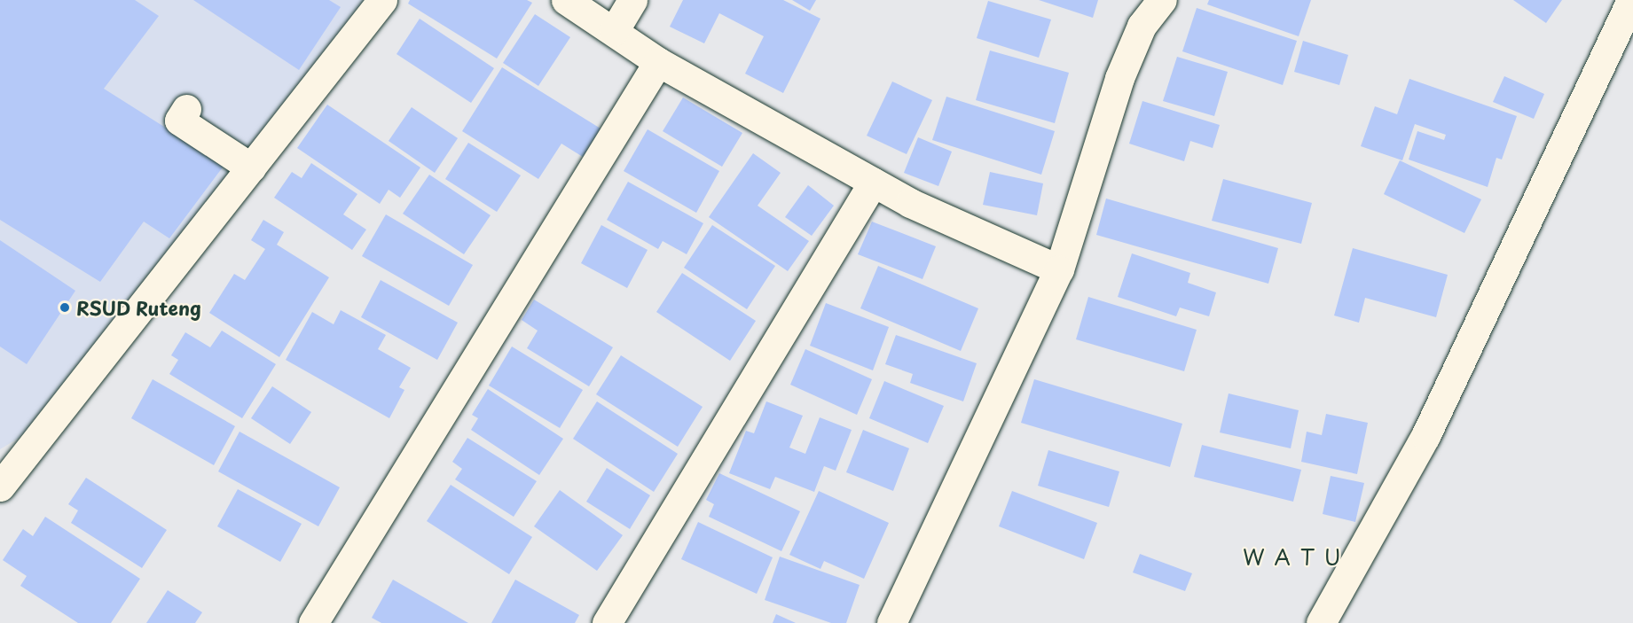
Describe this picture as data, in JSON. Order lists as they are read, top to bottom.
{
  "districts": ["W A T U"],
  "places": ["RSUD Ruteng"]
}
